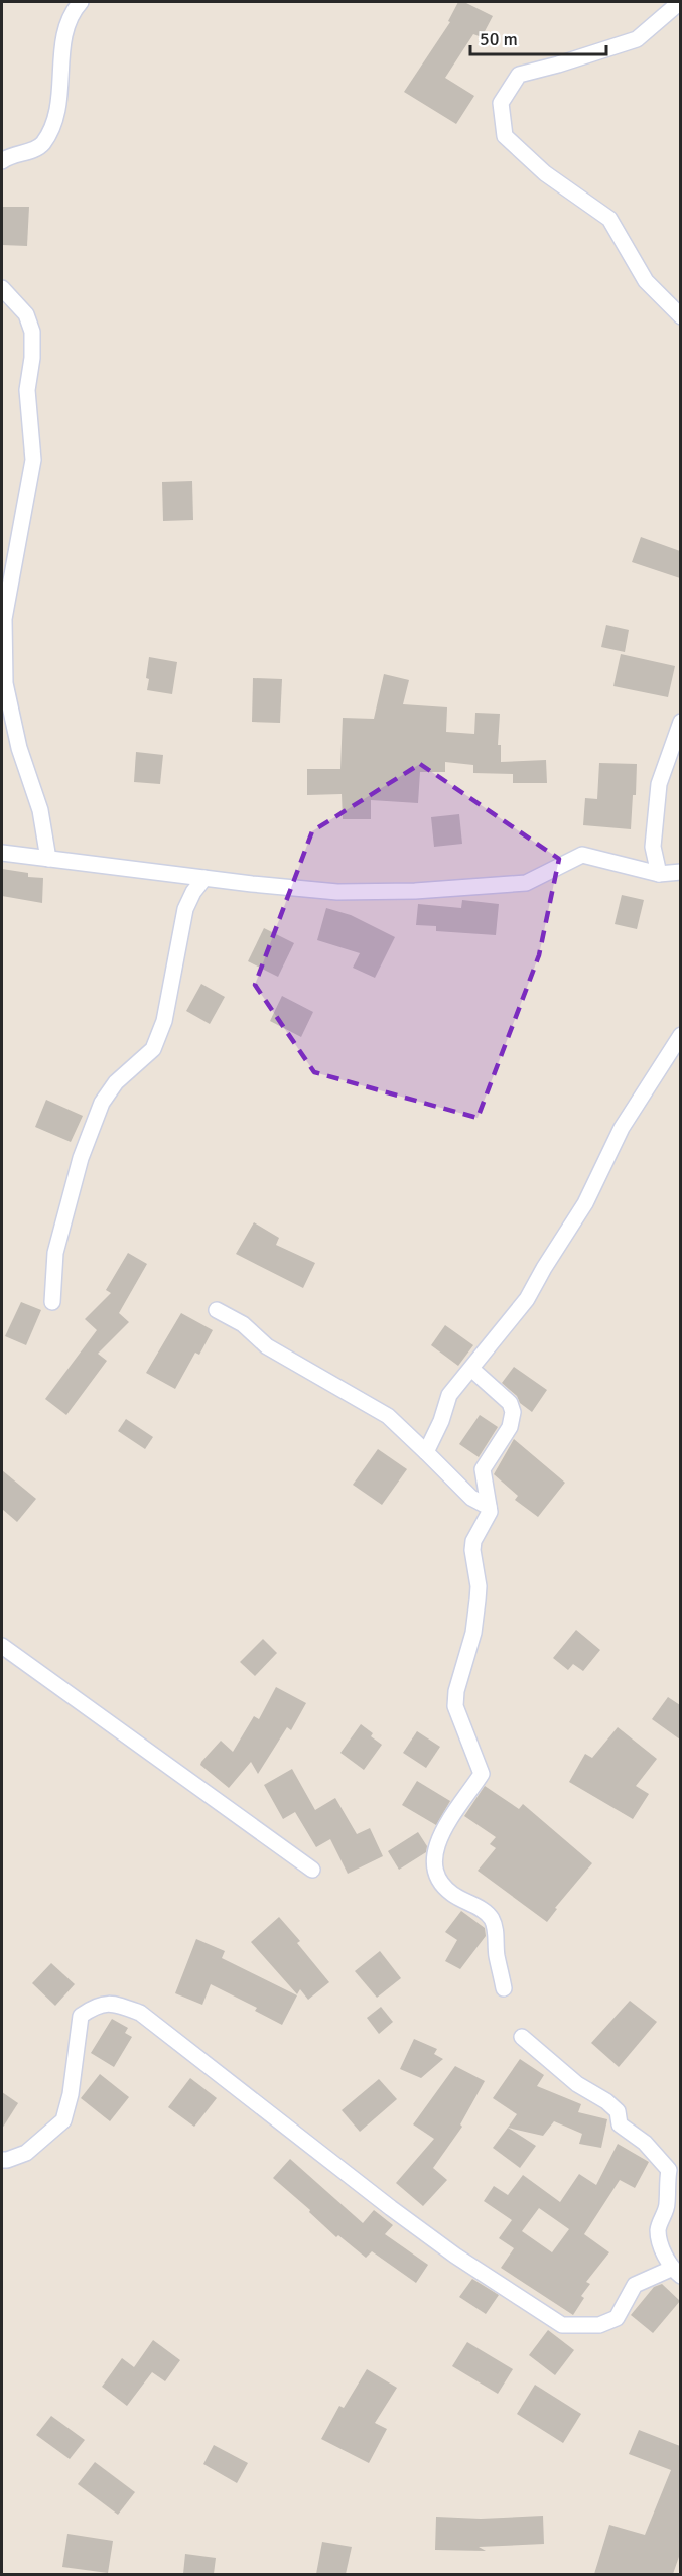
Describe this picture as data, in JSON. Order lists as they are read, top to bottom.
{
  "scale_bar": "50 m"
}
